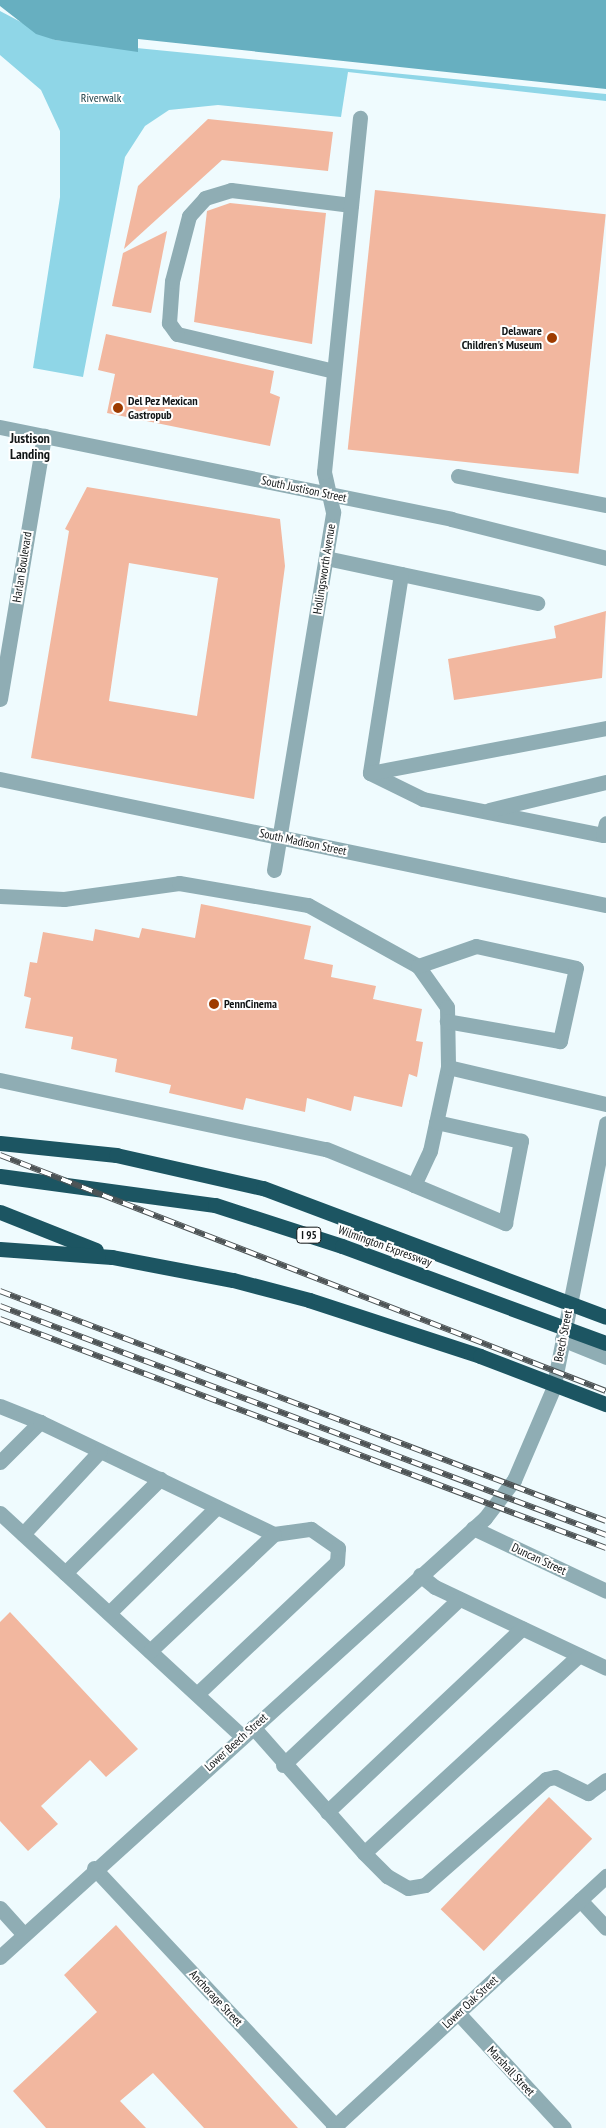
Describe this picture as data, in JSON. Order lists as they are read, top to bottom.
{
  "streets": {
    "highway": ["I 95", "Wilmington Expressway"],
    "street": [
      "South Justison Street",
      "Harlan Boulevard",
      "Hollingsworth Avenue",
      "South Madison Street",
      "Beech Street",
      "Duncan Street",
      "Lower Beech Street",
      "Anchorage Street",
      "Lower Oak Street",
      "Marshall Street"
    ]
  },
  "crossings": [
    ["South Justison Street", "Harlan Boulevard"],
    ["South Justison Street", "Hollingsworth Avenue"],
    ["Hollingsworth Avenue", "South Madison Street"],
    ["Beech Street", "Duncan Street"],
    ["Beech Street", "Lower Beech Street"],
    ["Duncan Street", "Lower Beech Street"],
    ["Lower Beech Street", "Anchorage Street"],
    ["Anchorage Street", "Lower Oak Street"],
    ["Lower Oak Street", "Marshall Street"]
  ],
  "districts": ["Justison Landing"],
  "parks": ["Riverwalk"],
  "places": ["Delaware Children's Museum", "Del Pez Mexican Gastropub", "PennCinema"]
}
